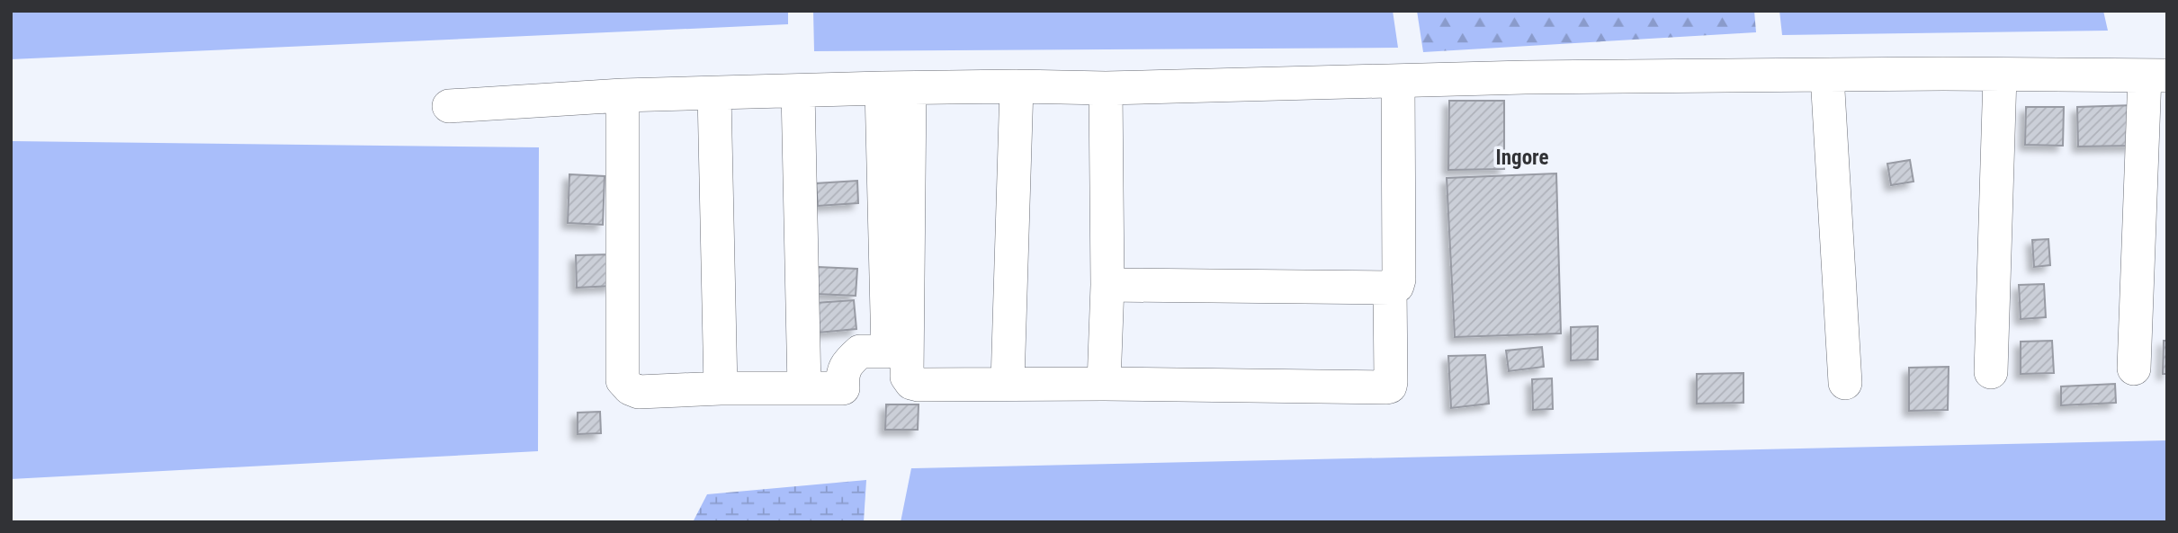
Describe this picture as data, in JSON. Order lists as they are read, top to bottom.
{
  "districts": ["Ingore"]
}
